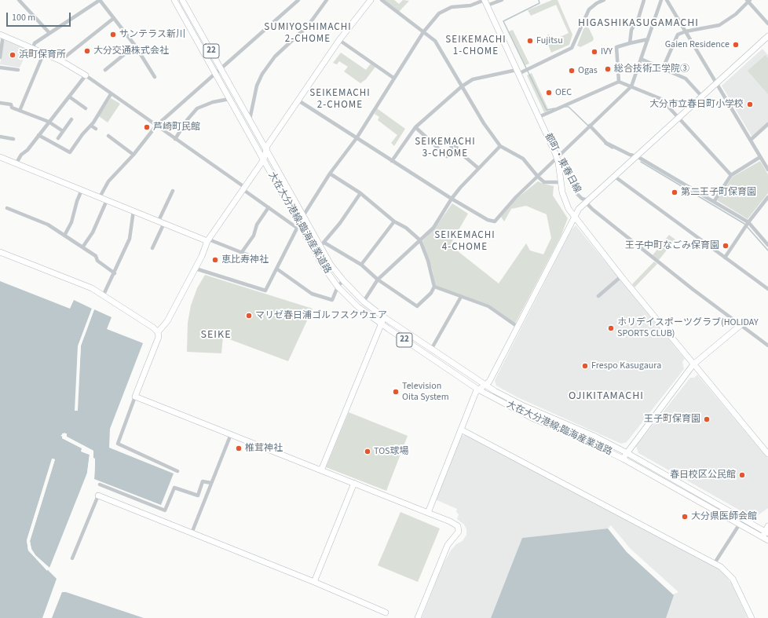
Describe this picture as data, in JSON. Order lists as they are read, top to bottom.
{
  "streets": {
    "street": ["22", "都町・東春日線", "大在大分港線;臨海産業道路"]
  },
  "districts": [
    "HIGASHIKASUGAMACHI",
    "SUMIYOSHIMACHI 2-CHOME",
    "SEIKEMACHI 1-CHOME",
    "SEIKEMACHI 2-CHOME",
    "SEIKEMACHI 3-CHOME",
    "SEIKEMACHI 4-CHOME",
    "SEIKE",
    "OJIKITAMACHI"
  ],
  "places": [
    "サンテラス新川",
    "Fujitsu",
    "Gaien Residence",
    "大分交通株式会社",
    "IVY",
    "浜町保育所",
    "総合技術工学院③",
    "Ogas",
    "OEC",
    "大分市立春日町小学校",
    "芦崎町民館",
    "第二王子町保育園",
    "王子中町なごみ保育園",
    "恵比寿神社",
    "マリゼ春日浦ゴルフスクウェア",
    "ホリデイスポーツグラブ(HOLIDAY SPORTS CLUB)",
    "Frespo Kasugaura",
    "Television Oita System",
    "王子町保育園",
    "椎茸神社",
    "TOS球場",
    "春日校区公民館",
    "大分県医師会館"
  ],
  "scale_bar": "100 m"
}
